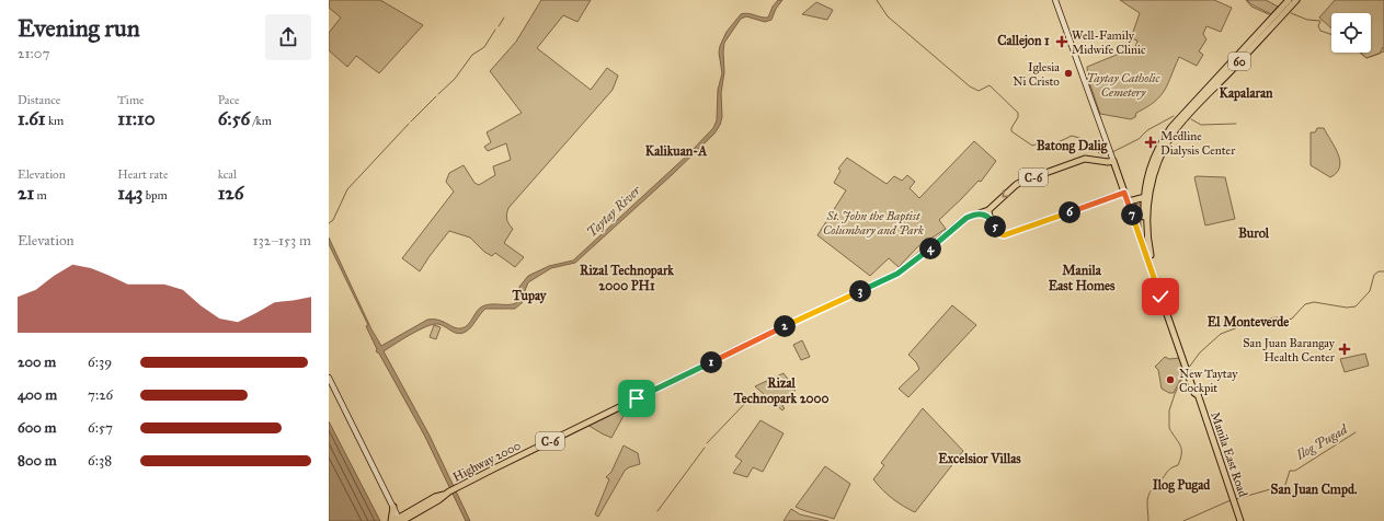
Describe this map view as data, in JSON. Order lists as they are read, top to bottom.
{
  "streets": {
    "main road": [
      "60",
      "C-6",
      "Manila East Road",
      "Highway 2000"
    ]
  },
  "crossings": [
    ["C-6", "Highway 2000"]
  ],
  "districts": [
    "Callejon 1",
    "Kapalaran",
    "Batong Dalig",
    "Kalikuan-A",
    "Burol",
    "Rizal Technopark 2000 PH1",
    "Manila East Homes",
    "Tupay",
    "El Monteverde",
    "Rizal Technopark 2000",
    "Excelsior Villas",
    "Ilog Pugad",
    "San Juan Cmpd."
  ],
  "water": ["Taytay River", "Ilog Pugad"],
  "parks": ["Taytay Catholic Cemetery", "St. John the Baptist Columbary and Park"],
  "places": {
    "health": ["Well-Family Midwife Clinic", "Medline Dialysis Center", "San Juan Barangay Health Center"],
    "other": ["Iglesia Ni Cristo", "New Taytay Cockpit"]
  },
  "page": {
    "heading": ["Evening run", "21:07"],
    "stats": [
      ["Distance", "1.61 km"],
      ["Time", "11:10"],
      ["Pace", "6:56 /km"],
      ["Elevation", "21 m"],
      ["Heart rate", "143 bpm"],
      ["kcal", "126"]
    ],
    "pins": [
      "6",
      "7",
      "5",
      "4",
      "3",
      "2",
      "1"
    ],
    "chart": ["Elevation", "132–153 m"],
    "list": [
      {
        "name": "200 m",
        "note": "6:39"
      },
      {
        "name": "400 m",
        "note": "7:26"
      },
      {
        "name": "600 m",
        "note": "6:57"
      },
      {
        "name": "800 m",
        "note": "6:38"
      }
    ]
  }
}
